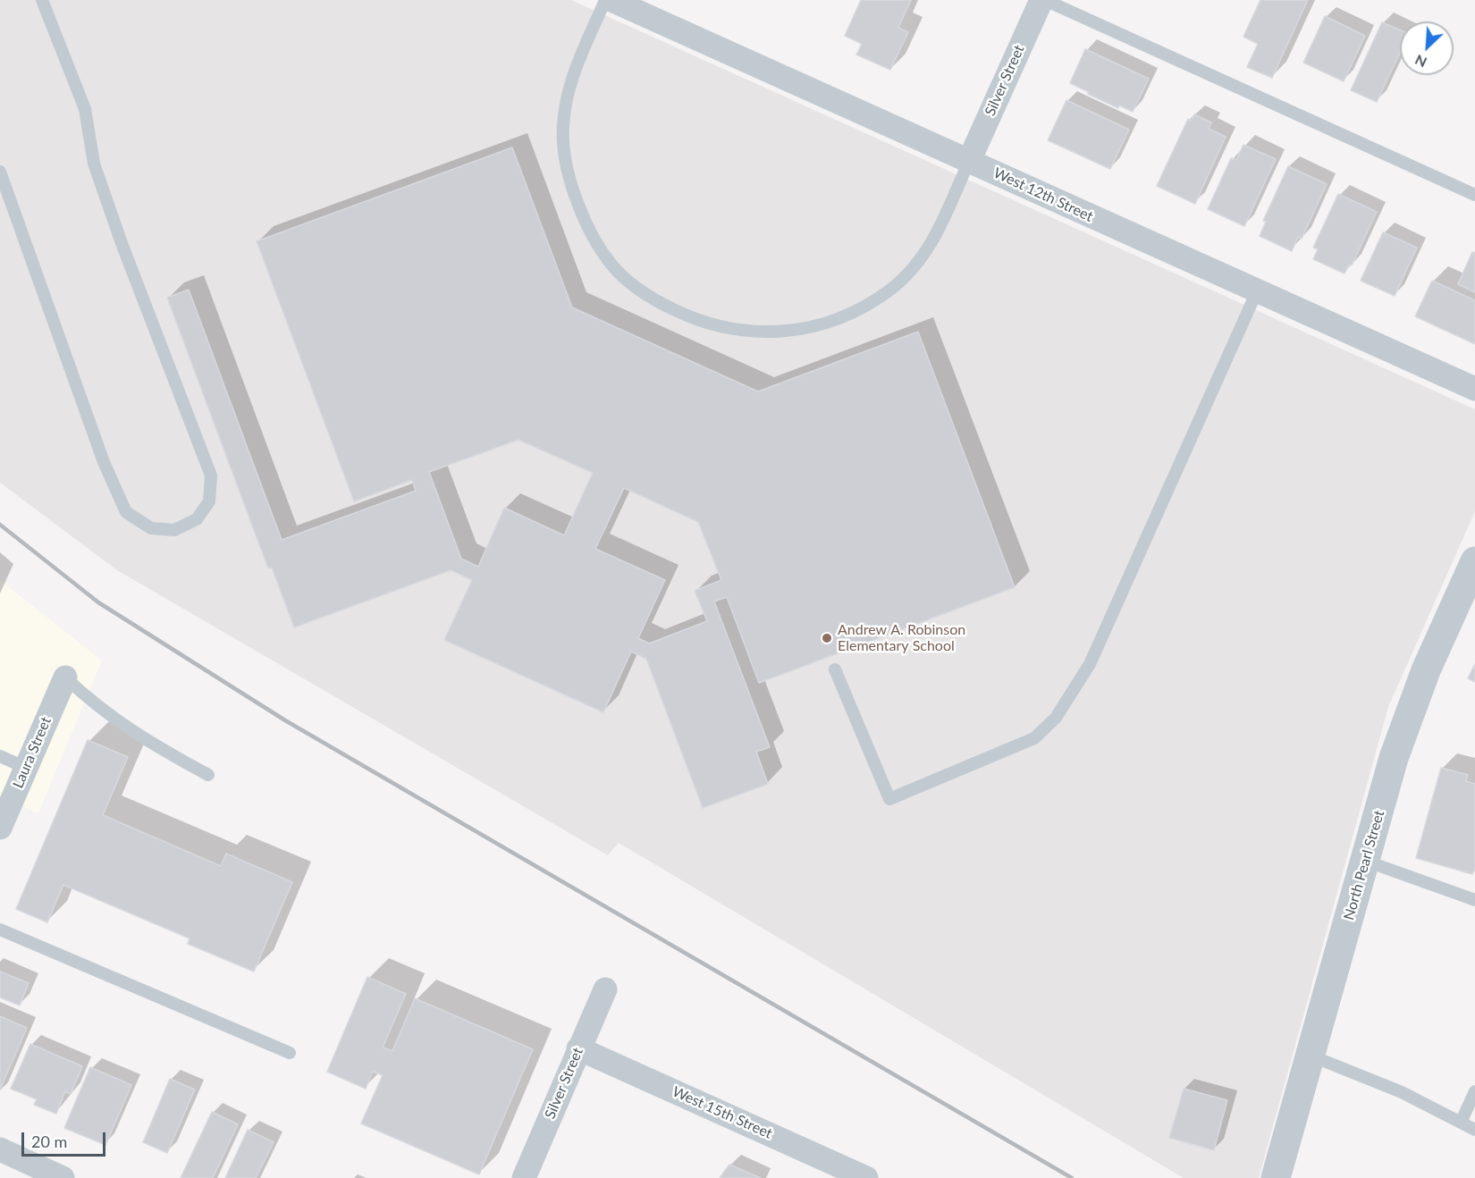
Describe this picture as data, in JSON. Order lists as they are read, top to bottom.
{
  "streets": {
    "street": [
      "Silver Street",
      "West 12th Street",
      "Laura Street",
      "North Pearl Street",
      "West 15th Street"
    ]
  },
  "crossings": [
    ["Silver Street", "West 12th Street"],
    ["Silver Street", "West 15th Street"]
  ],
  "places": ["Andrew A. Robinson Elementary School"],
  "scale_bar": "20 m",
  "north": "bottom left"
}
